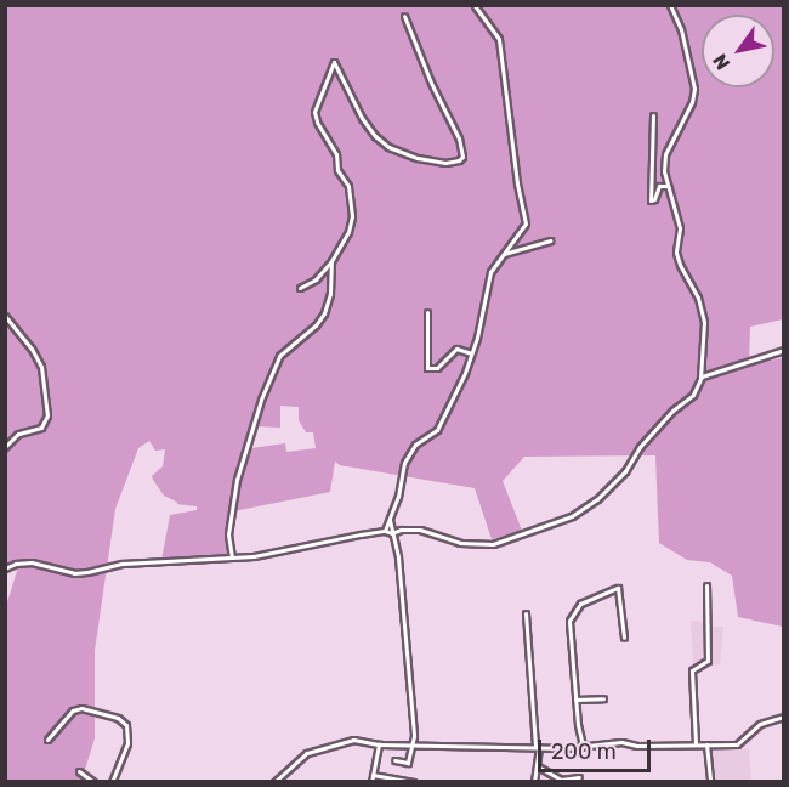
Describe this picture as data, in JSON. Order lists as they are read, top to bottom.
{
  "scale_bar": "200 m",
  "north": "bottom left"
}
